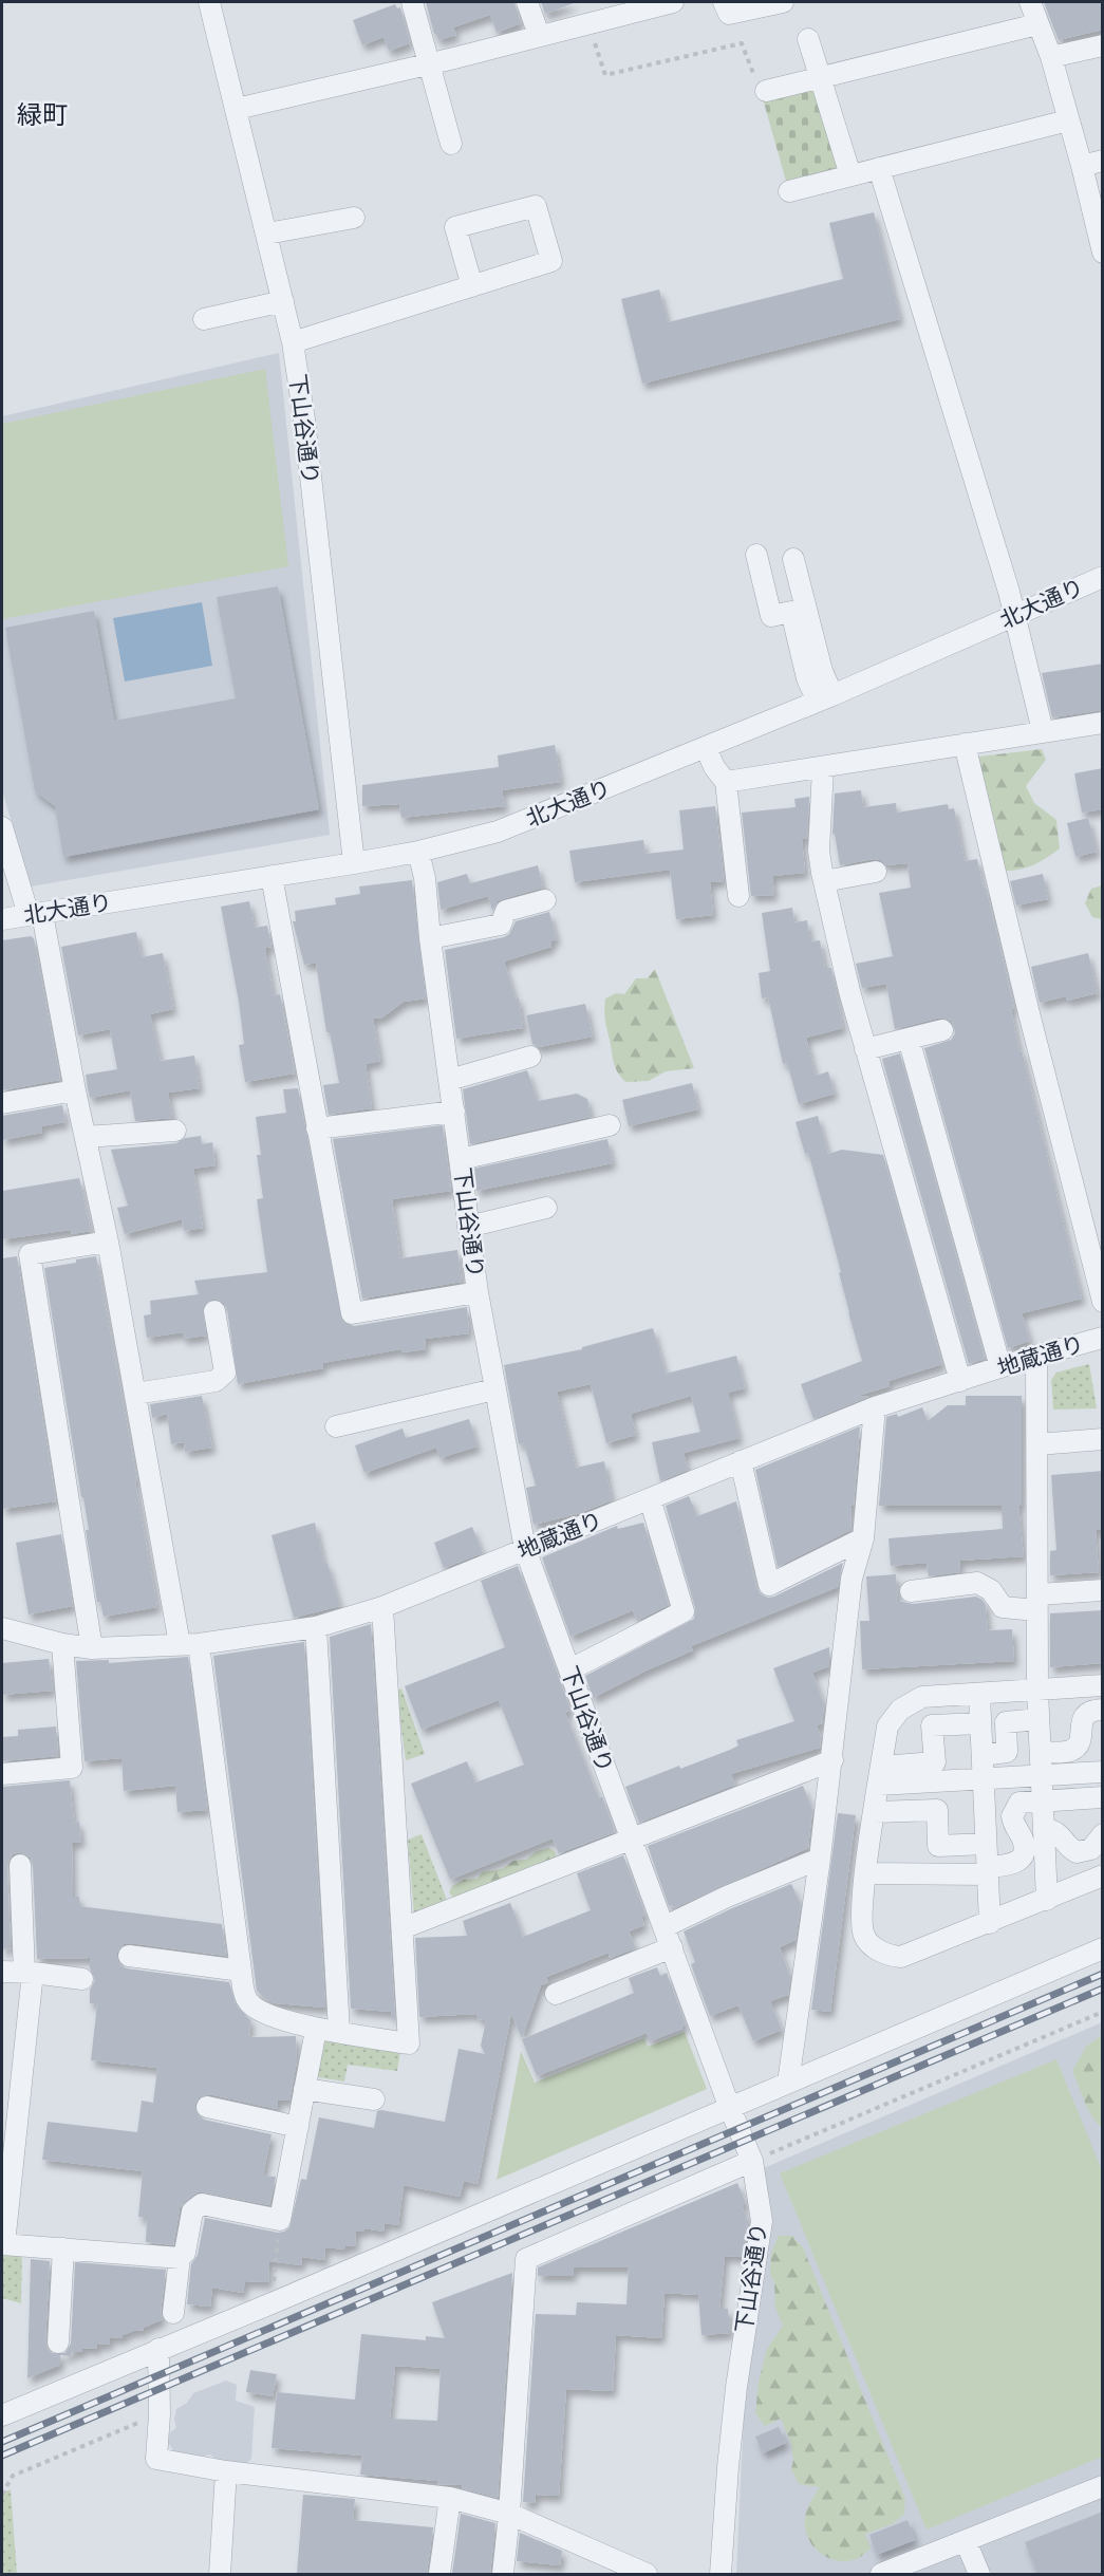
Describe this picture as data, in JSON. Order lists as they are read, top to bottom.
{
  "streets": {
    "street": ["下山谷通り", "北大通り", "地蔵通り"]
  },
  "crossings": [
    ["下山谷通り", "北大通り"],
    ["下山谷通り", "地蔵通り"]
  ],
  "districts": ["緑町"]
}
